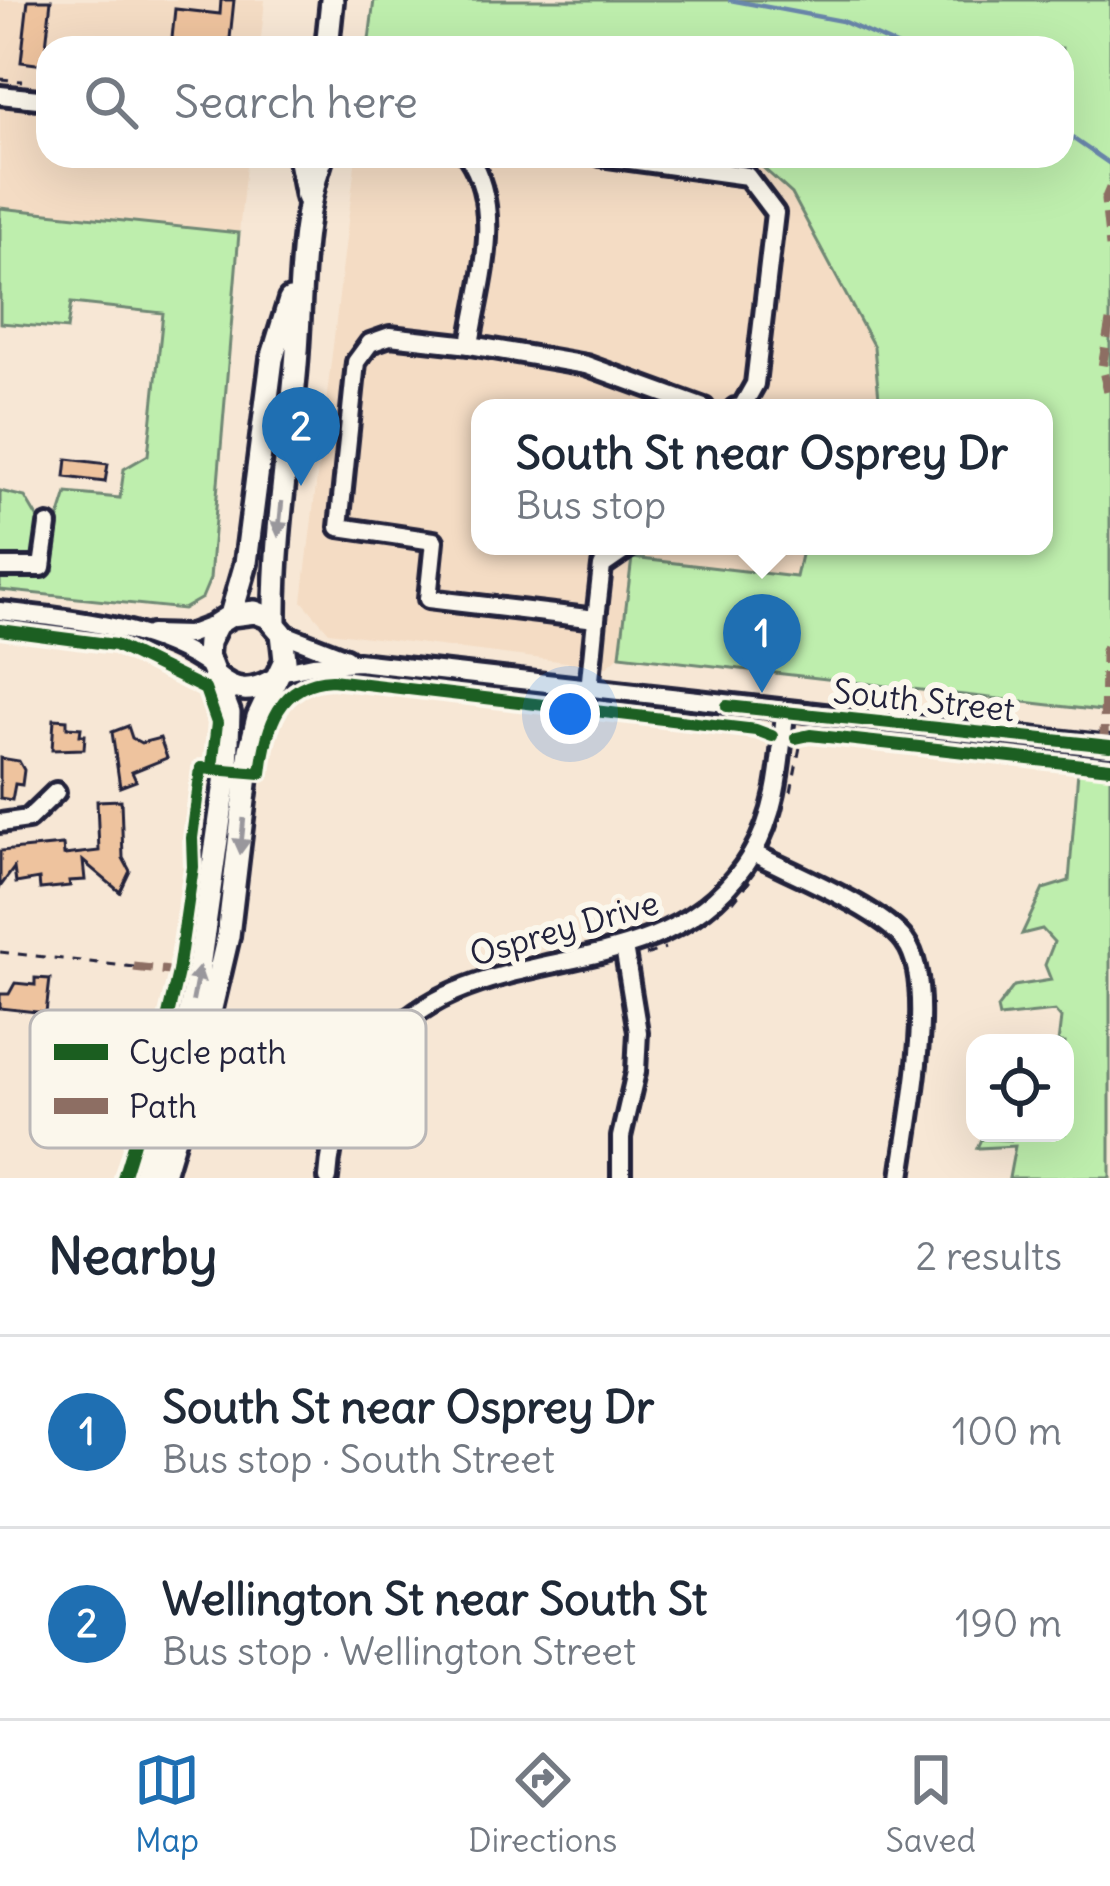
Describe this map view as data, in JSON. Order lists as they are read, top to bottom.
{
  "streets": {
    "street": ["South Street", "Osprey Drive"]
  },
  "crossings": [
    ["South Street", "Osprey Drive"]
  ],
  "legend": ["Cycle path", "Path"],
  "page": {
    "search": "Search here",
    "pins": ["2", "1"],
    "popup": ["South St near Osprey Dr", "Bus stop"],
    "heading": ["Nearby", "2 results"],
    "list": [
      {
        "mark": "1",
        "name": "South St near Osprey Dr",
        "note": "Bus stop · South Street",
        "value": "100 m"
      },
      {
        "mark": "2",
        "name": "Wellington St near South St",
        "note": "Bus stop · Wellington Street",
        "value": "190 m"
      }
    ],
    "nav": ["Map", "Directions", "Saved"]
  }
}
